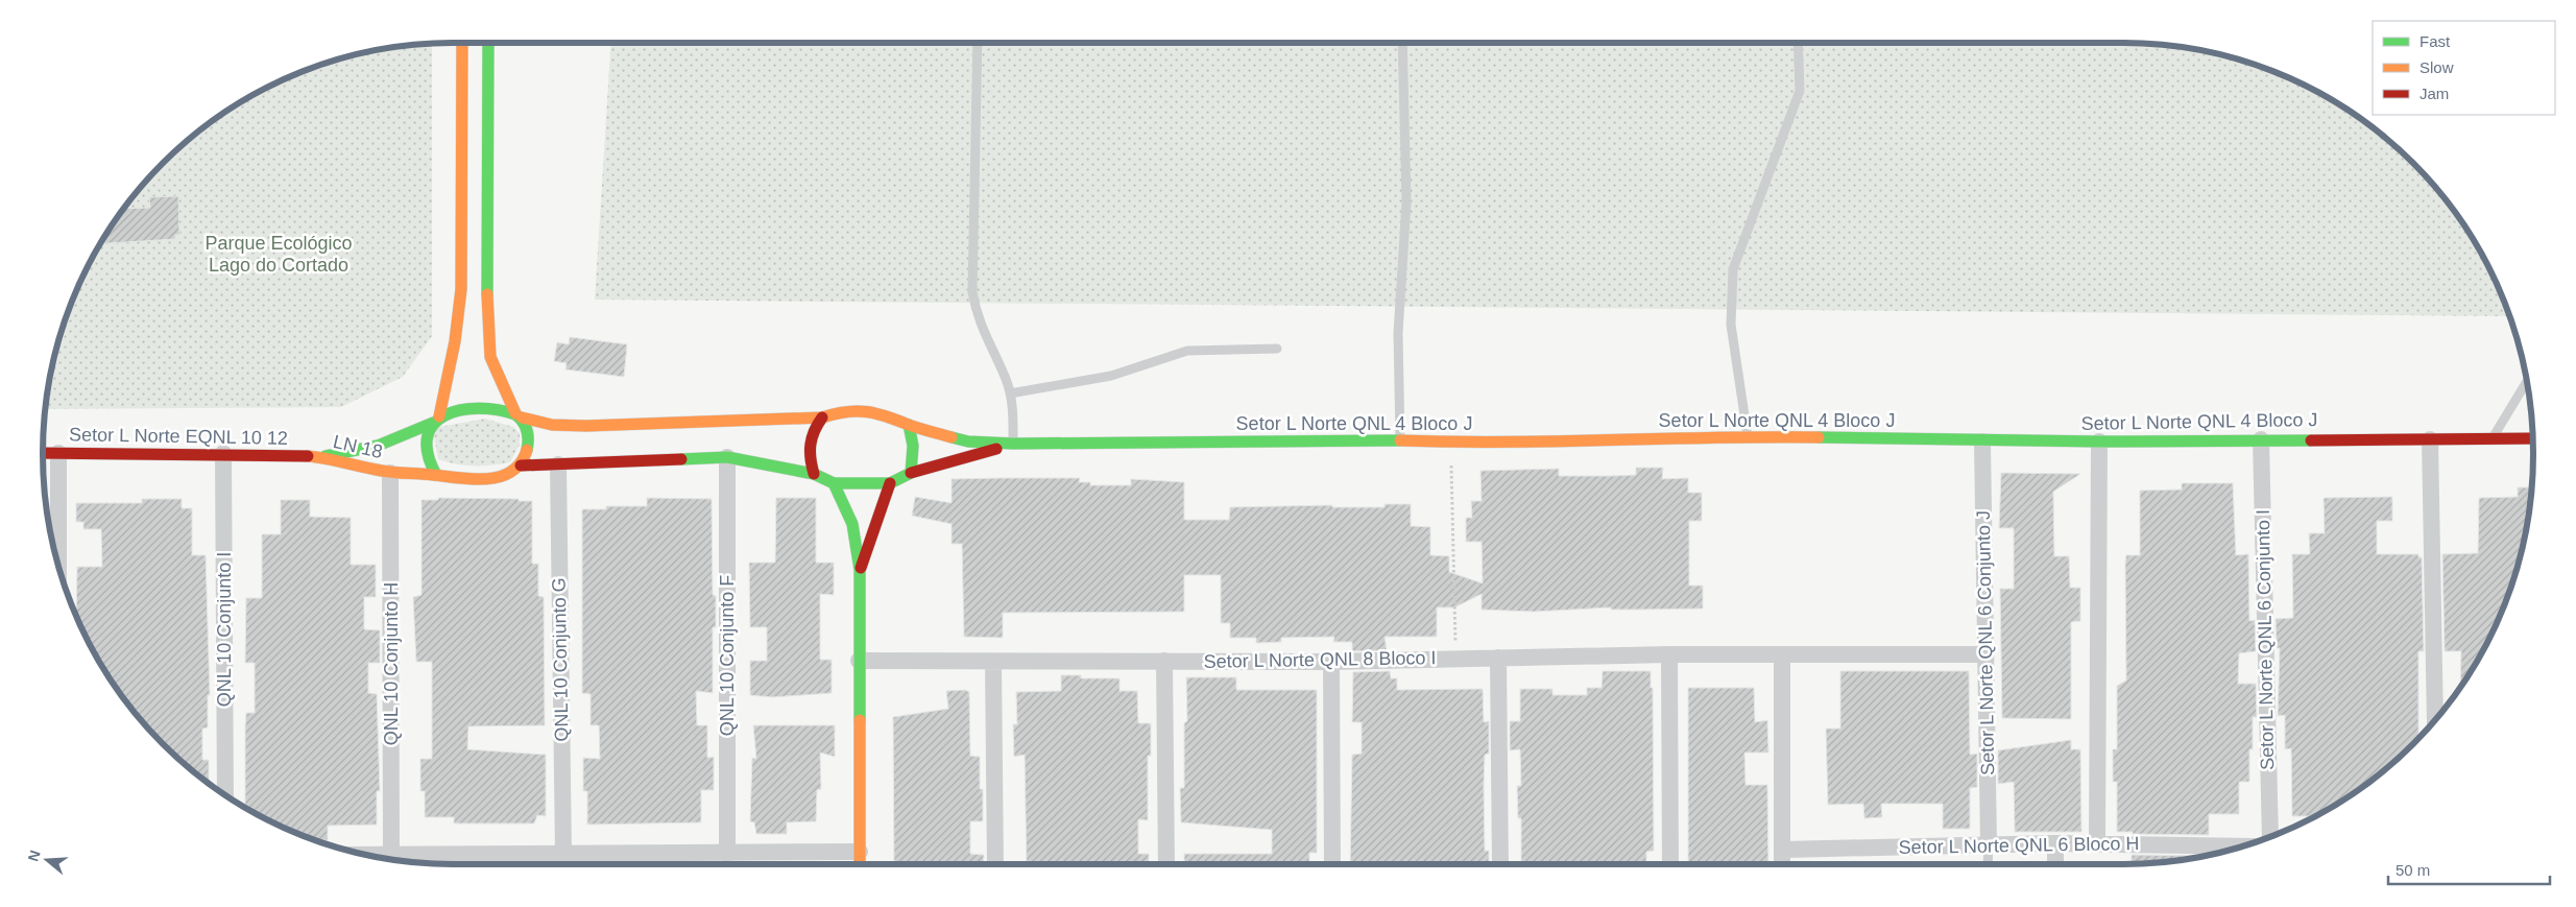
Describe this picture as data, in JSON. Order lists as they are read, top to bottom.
{
  "streets": {
    "main road": ["Setor L Norte QNL 4 Bloco J", "Setor L Norte EQNL 10 12", "LN 18"],
    "street": [
      "QNL 10 Conjunto I",
      "Setor L Norte QNL 6 Conjunto I",
      "Setor L Norte QNL 6 Conjunto J",
      "QNL 10 Conjunto F",
      "QNL 10 Conjunto G",
      "Setor L Norte QNL 8 Bloco I",
      "QNL 10 Conjunto H",
      "Setor L Norte QNL 6 Bloco H"
    ]
  },
  "crossings": [
    ["Setor L Norte QNL 4 Bloco J", "Setor L Norte QNL 6 Conjunto I"],
    ["Setor L Norte QNL 4 Bloco J", "Setor L Norte QNL 6 Conjunto J"],
    ["Setor L Norte EQNL 10 12", "LN 18"],
    ["Setor L Norte EQNL 10 12", "QNL 10 Conjunto I"],
    ["LN 18", "QNL 10 Conjunto H"],
    ["Setor L Norte QNL 6 Conjunto J", "Setor L Norte QNL 8 Bloco I"],
    ["Setor L Norte QNL 6 Conjunto J", "Setor L Norte QNL 6 Bloco H"]
  ],
  "parks": ["Parque Ecológico Lago do Cortado"],
  "legend": ["Fast", "Slow", "Jam"],
  "scale_bar": "50 m",
  "north": "left"
}
